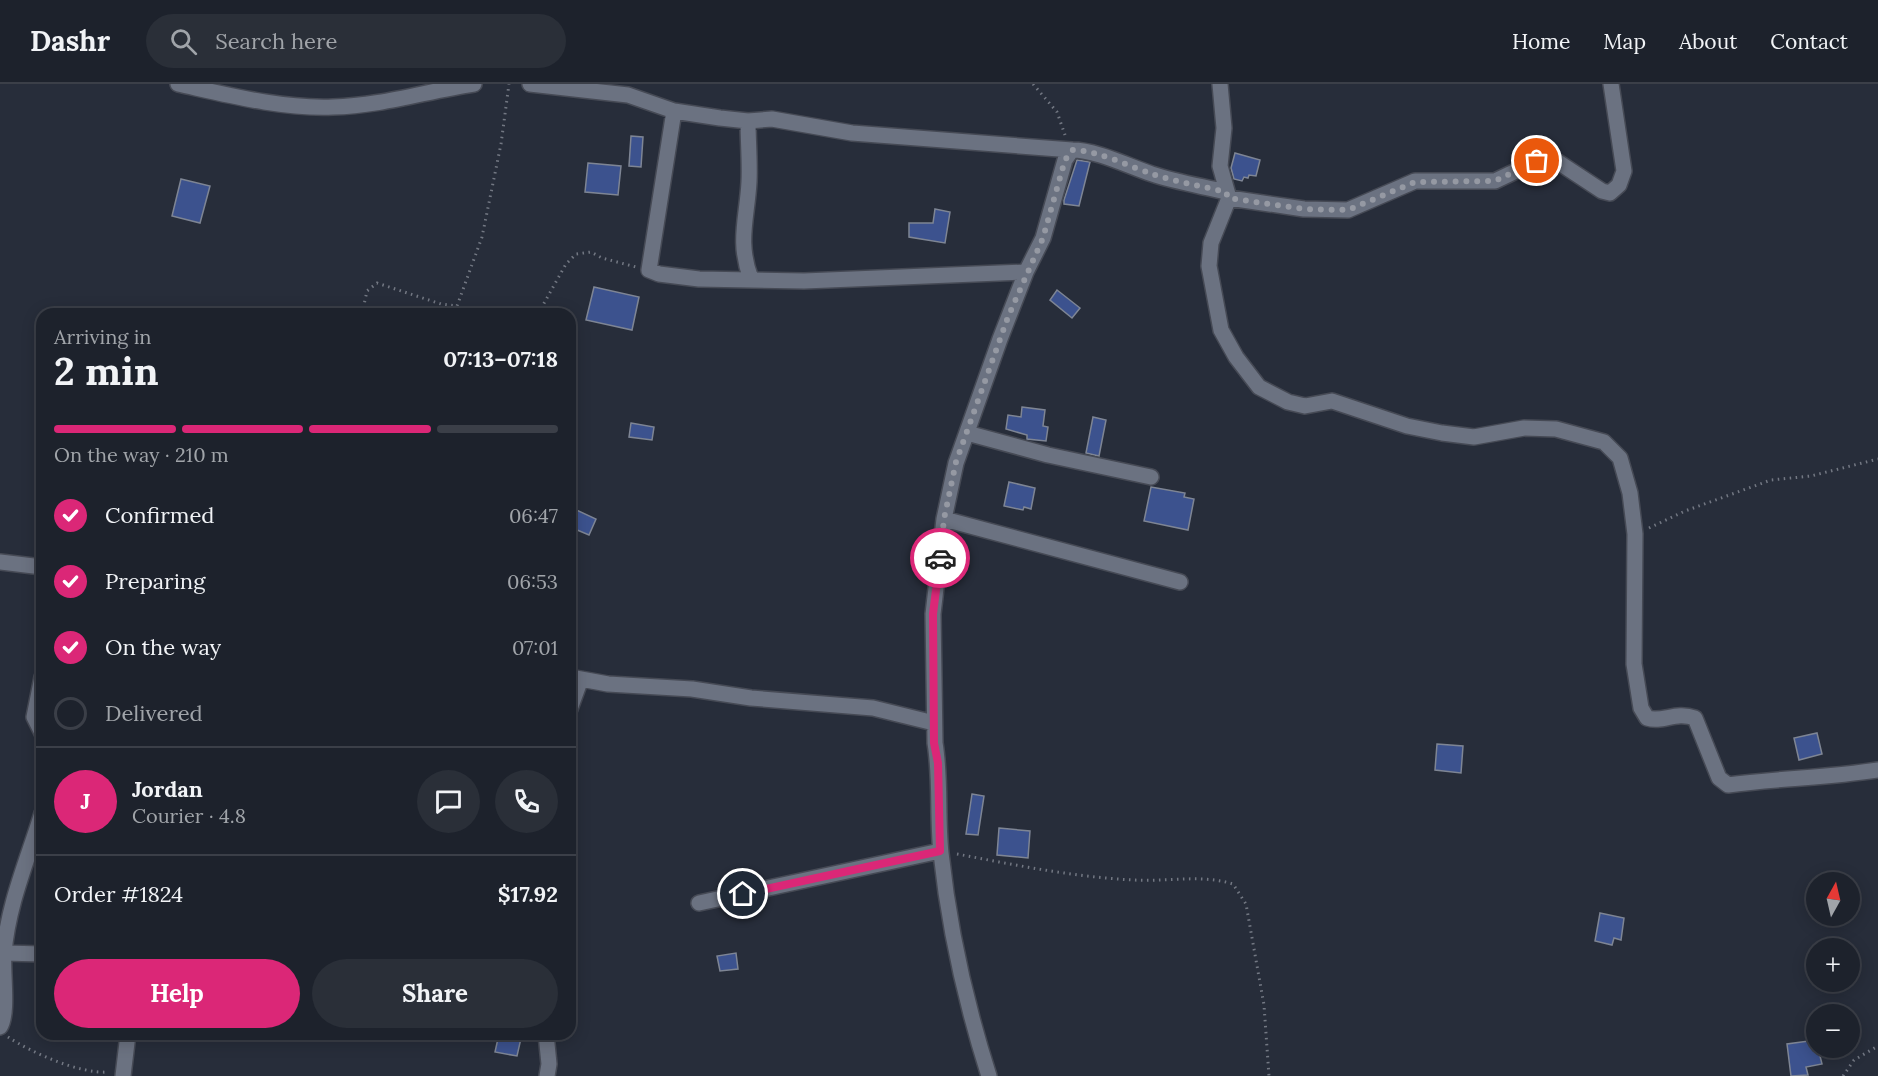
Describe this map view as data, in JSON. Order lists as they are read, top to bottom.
{
  "north": "top",
  "page": {
    "header": "Dashr",
    "search": "Search here",
    "nav": [
      "Home",
      "Map",
      "About",
      "Contact"
    ],
    "heading": ["2 min", "Arriving in", "07:13–07:18"],
    "panel": [
      "Jordan",
      "Courier · 4.8",
      "Order #1824",
      "$17.92"
    ],
    "bar": "On the way · 210 m",
    "list": [
      ["Confirmed", "06:47"],
      ["Preparing", "06:53"],
      ["On the way", "07:01"],
      "Delivered"
    ],
    "round": "J",
    "map_buttons": ["+", "−"],
    "buttons": ["Help", "Share"]
  }
}
